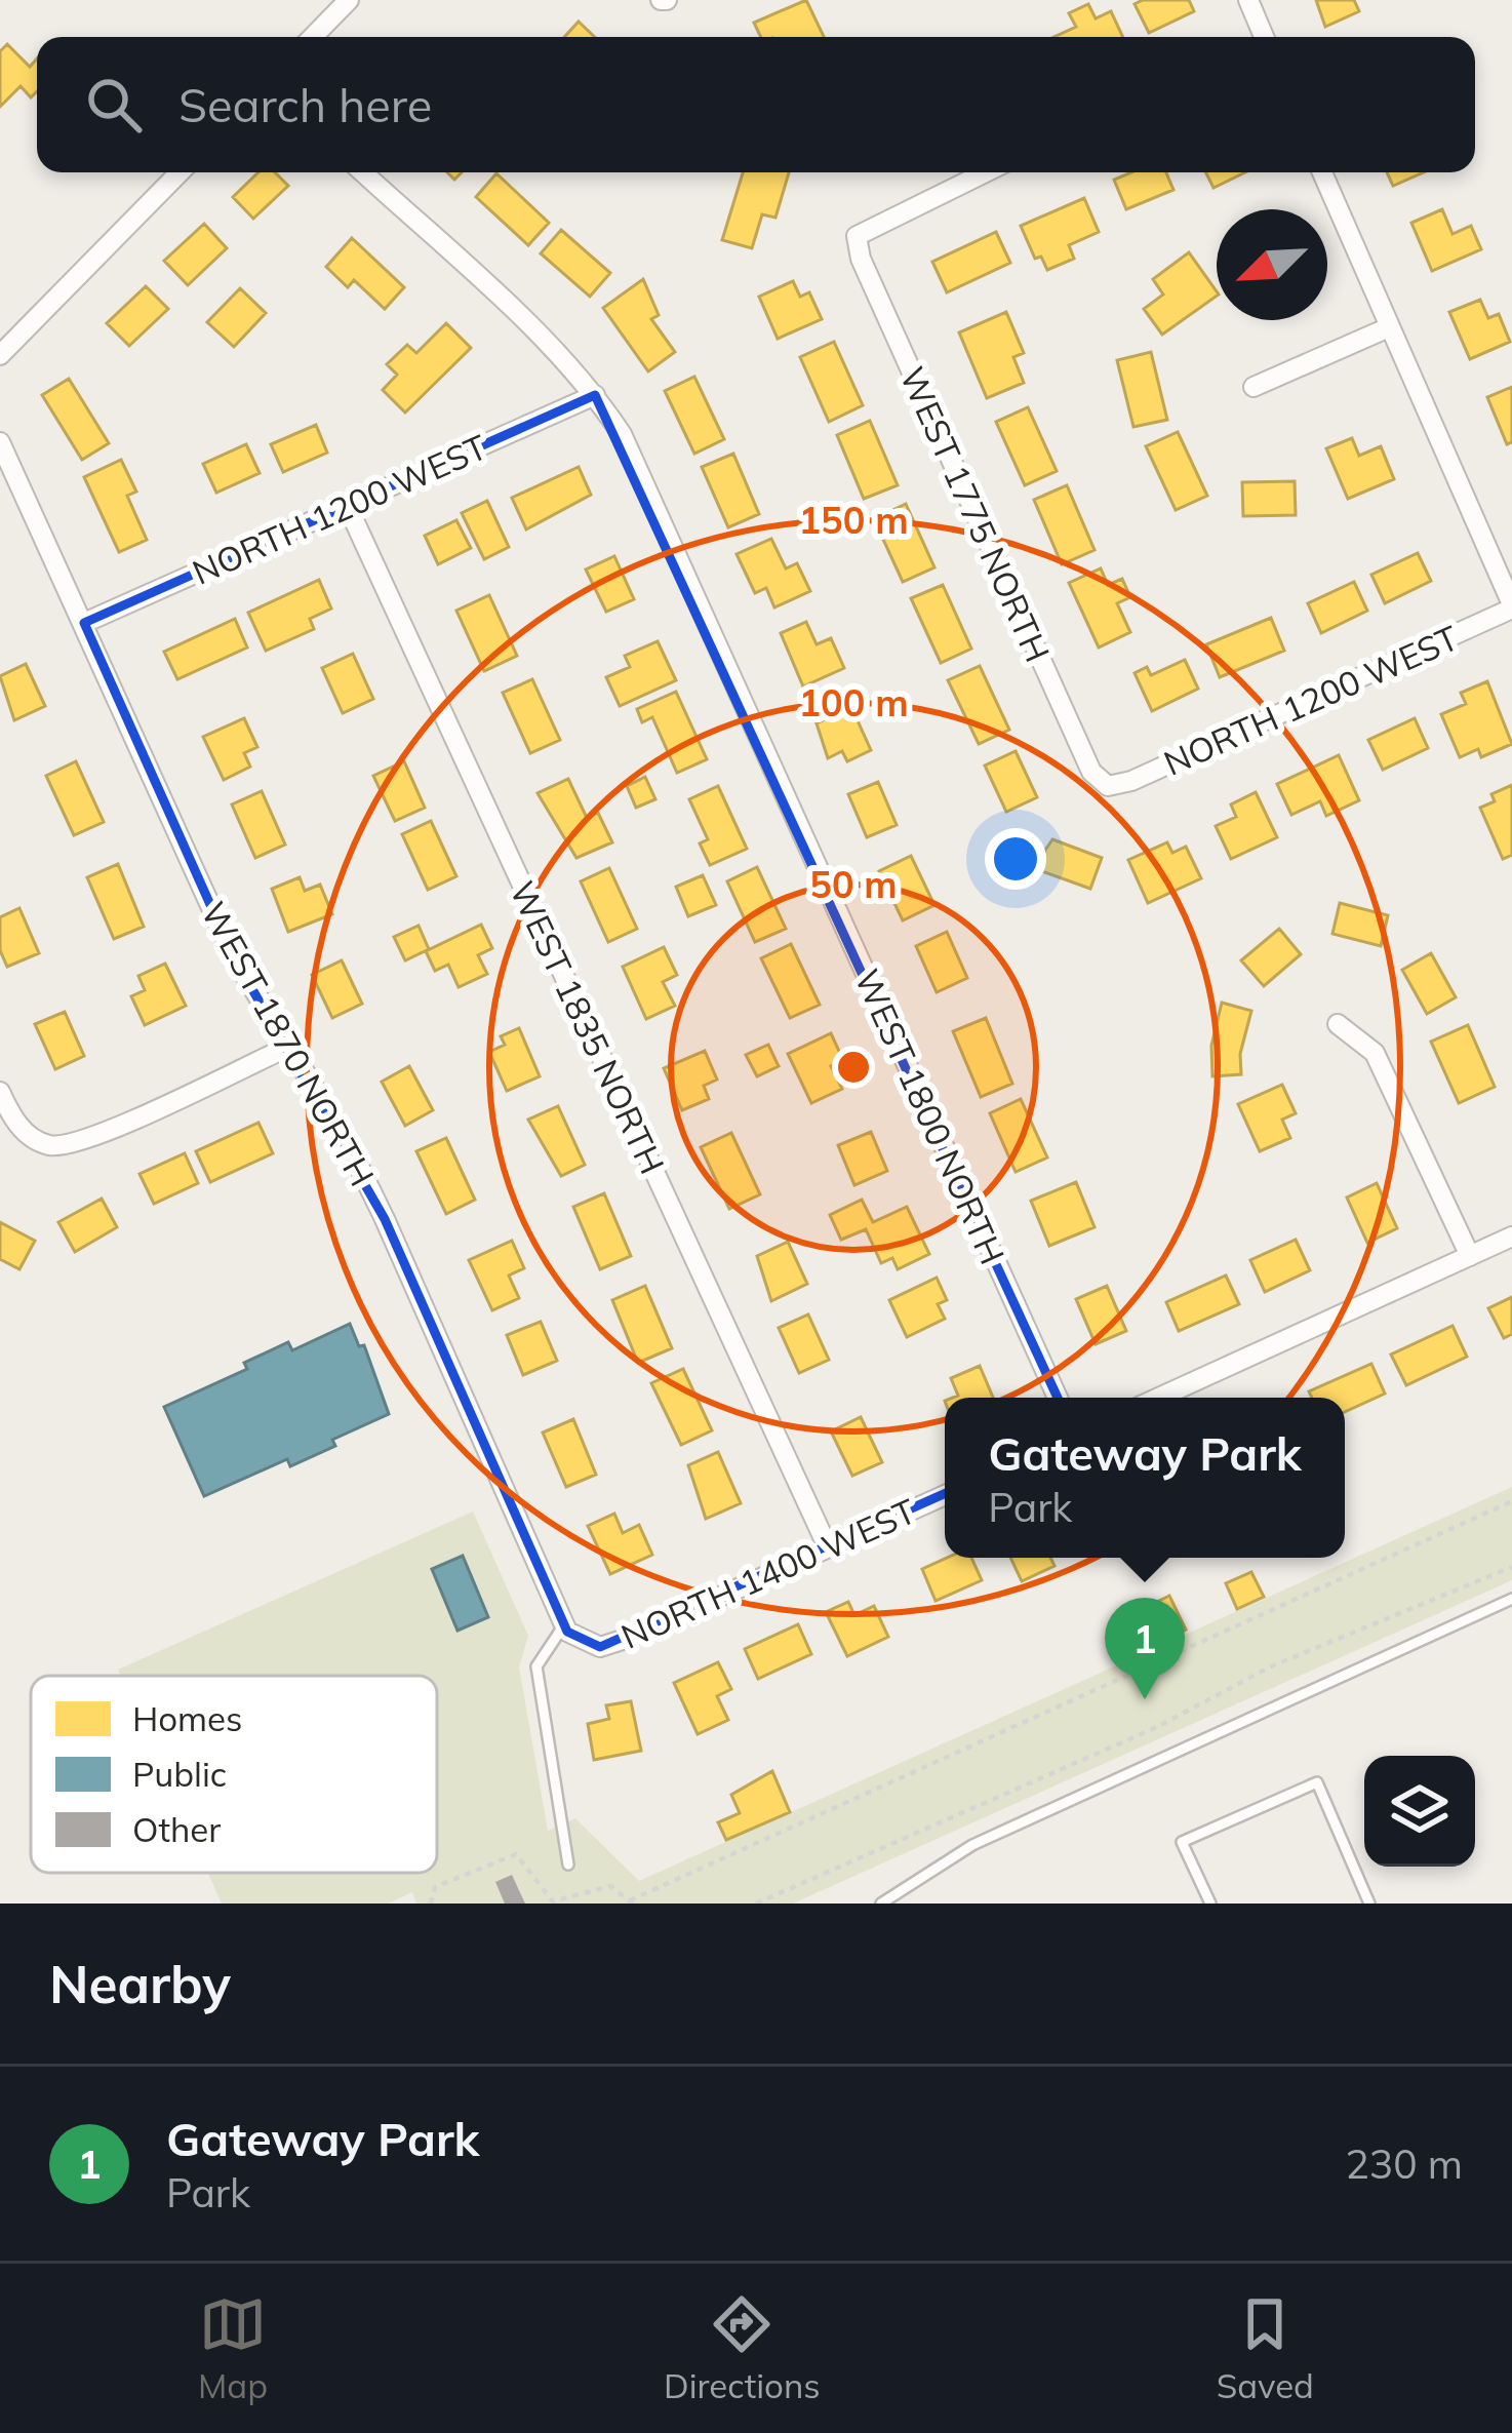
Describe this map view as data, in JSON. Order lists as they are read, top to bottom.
{
  "streets": {
    "street": [
      "NORTH 1200 WEST",
      "WEST 1775 NORTH",
      "WEST 1835 NORTH",
      "WEST 1870 NORTH",
      "WEST 1800 NORTH",
      "NORTH 1400 WEST"
    ]
  },
  "crossings": [
    ["NORTH 1200 WEST", "WEST 1775 NORTH"],
    ["NORTH 1200 WEST", "WEST 1835 NORTH"],
    ["NORTH 1200 WEST", "WEST 1870 NORTH"],
    ["NORTH 1200 WEST", "WEST 1800 NORTH"],
    ["WEST 1835 NORTH", "NORTH 1400 WEST"],
    ["WEST 1870 NORTH", "NORTH 1400 WEST"]
  ],
  "legend": ["Homes", "Public", "Other"],
  "north": "bottom left",
  "page": {
    "search": "Search here",
    "popup": ["Gateway Park", "Park"],
    "pins": "1",
    "heading": "Nearby",
    "list": [
      {
        "mark": "1",
        "name": "Gateway Park",
        "note": "Park",
        "value": "230 m"
      }
    ],
    "nav": ["Map", "Directions", "Saved"]
  },
  "rings": ["150 m", "100 m", "50 m"]
}
